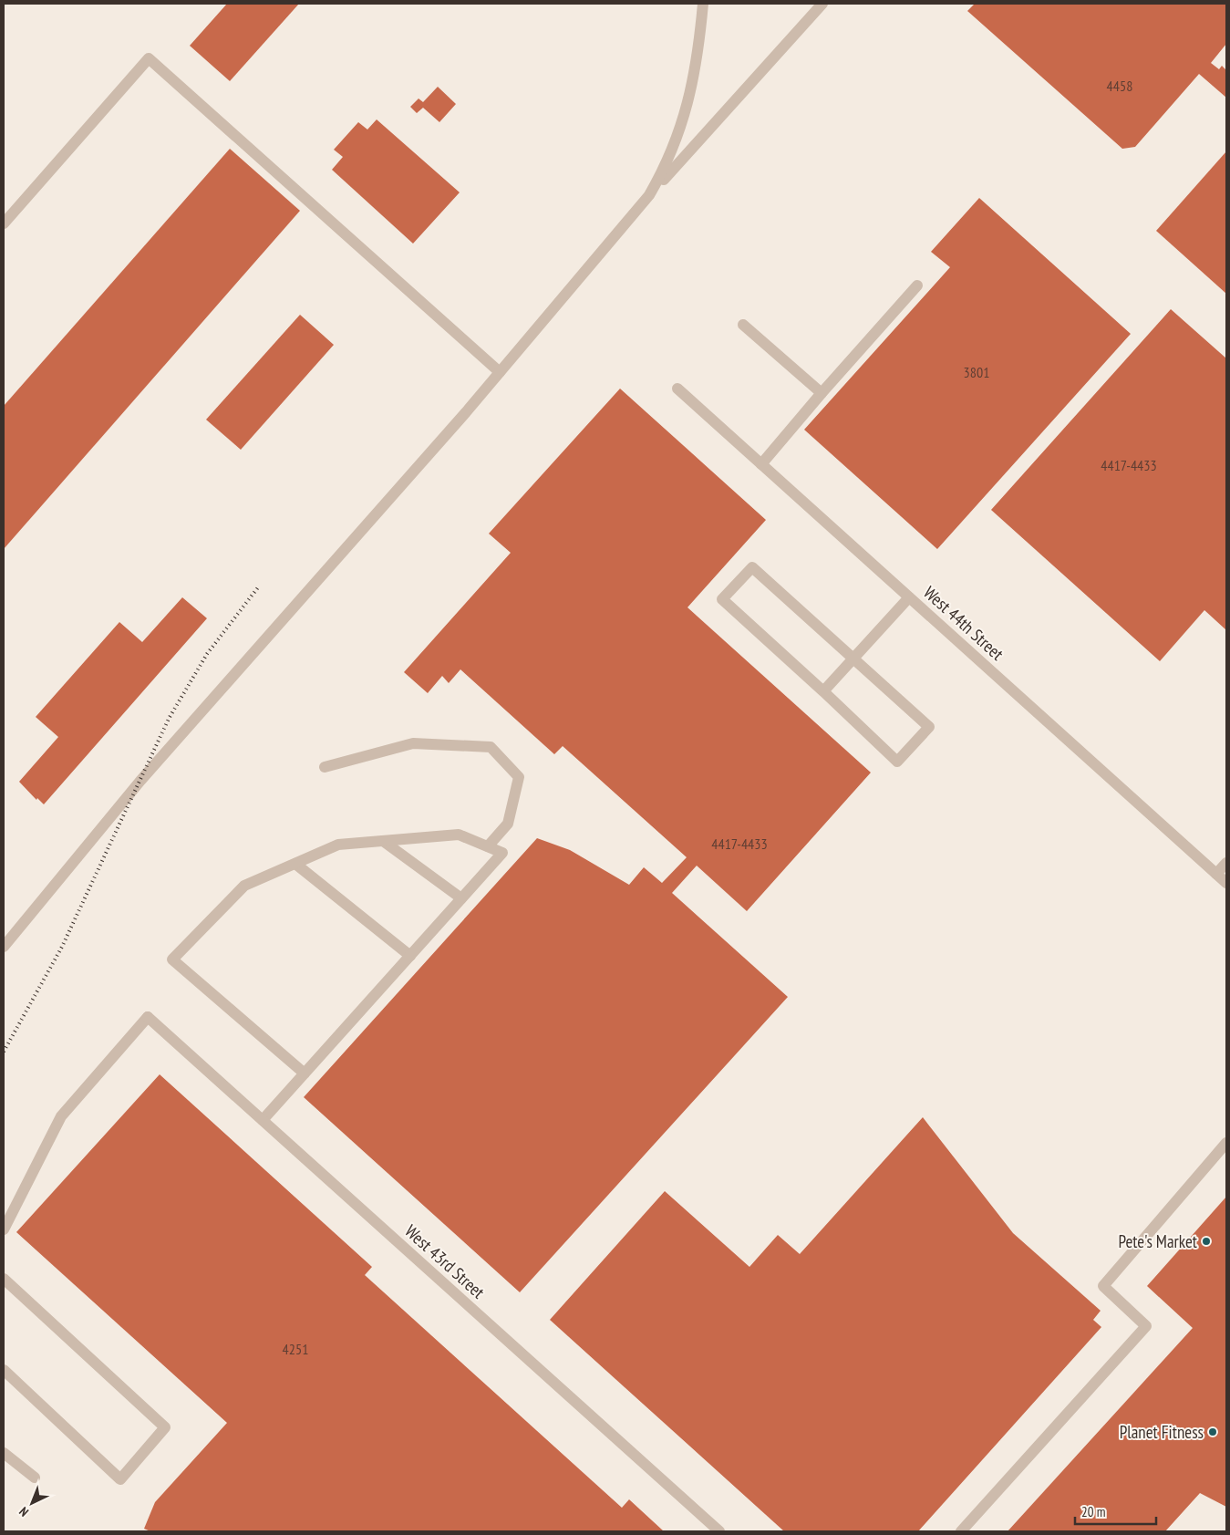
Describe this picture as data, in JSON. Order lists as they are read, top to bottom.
{
  "streets": {
    "street": ["West 44th Street", "West 43rd Street"]
  },
  "places": ["Pete's Market", "Planet Fitness"],
  "house_numbers": [
    "4458",
    "3801",
    "4417-4433",
    "4417-4433",
    "4251"
  ],
  "scale_bar": "20 m",
  "north": "bottom left"
}
